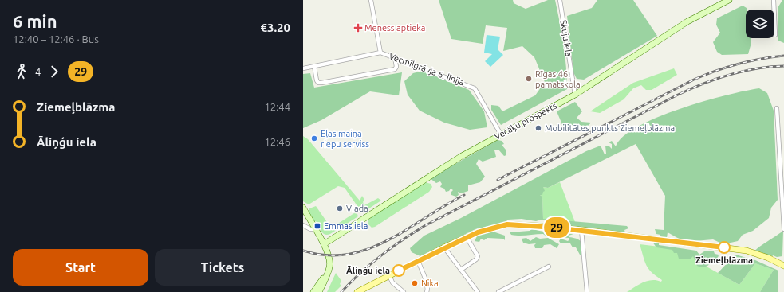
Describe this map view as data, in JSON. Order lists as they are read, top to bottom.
{
  "streets": {
    "main road": ["Vecāķu prospekts"],
    "street": ["Skuju iela", "Vecmīlgrāvja 6. līnija"]
  },
  "crossings": [
    ["Skuju iela", "Vecāķu prospekts"],
    ["Vecmīlgrāvja 6. līnija", "Vecāķu prospekts"]
  ],
  "places": {
    "health": ["Mēness aptieka"],
    "other": [
      "Rīgas 46. pamatskola",
      "Mobilitātes punkts Ziemeļblāzma",
      "Eļas maiņa riepu serviss",
      "Viada",
      "Ziemeļblāzma",
      "Āliņģu iela",
      "Nika"
    ],
    "transit": ["Emmas iela"]
  },
  "lines": ["bus line 29"],
  "page": {
    "heading": ["6 min", "12:40 – 12:46 · Bus", "€3.20"],
    "on_map": "29",
    "legs": ["4", "29"],
    "list": [
      {
        "name": "Ziemeļblāzma",
        "value": "12:44"
      },
      {
        "name": "Āliņģu iela",
        "value": "12:46"
      }
    ],
    "buttons": ["Start", "Tickets"]
  }
}
